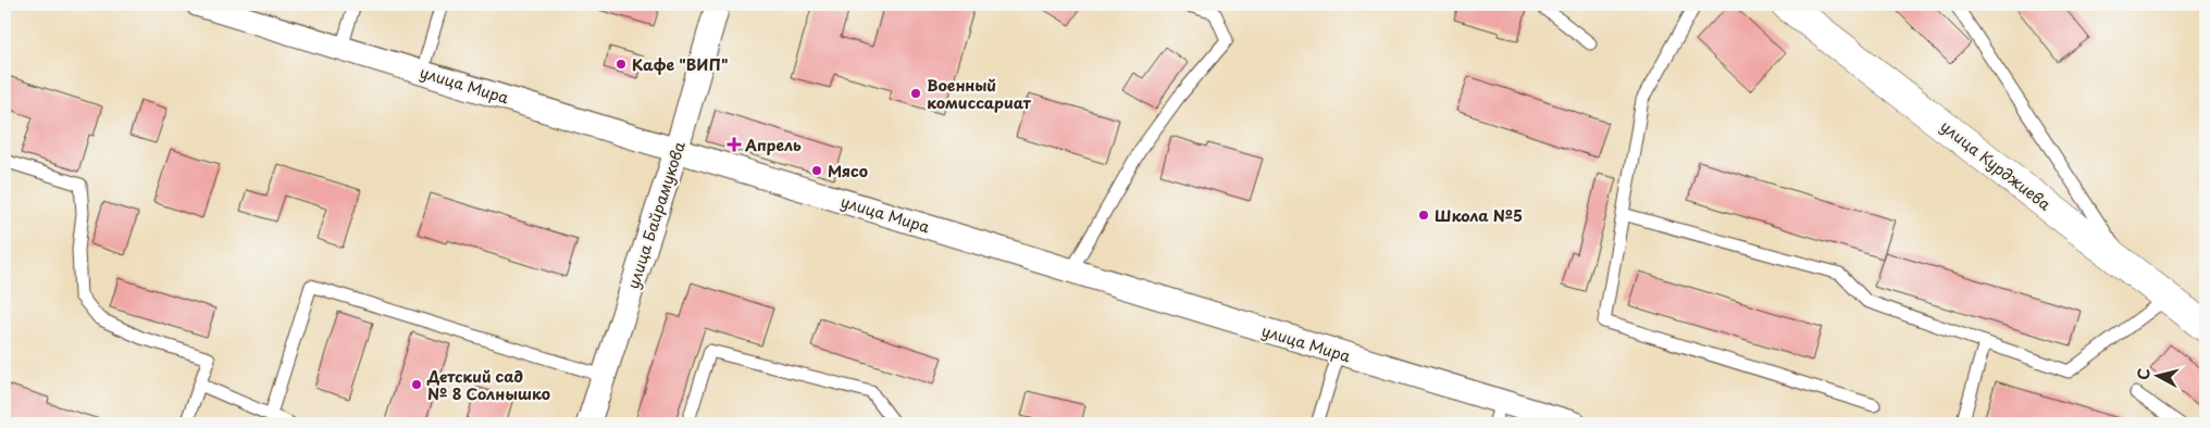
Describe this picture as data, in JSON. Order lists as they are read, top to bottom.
{
  "streets": {
    "street": ["улица Мира", "улица Курджиева", "улица Байрамукова"]
  },
  "crossings": [
    ["улица Мира", "улица Байрамукова"]
  ],
  "places": {
    "other": [
      "Кафе \"ВИП\"",
      "Военный комиссариат",
      "Мясо",
      "Школа №5",
      "Детский сад № 8 Солнышко"
    ],
    "health": ["Апрель"]
  },
  "north": "left"
}
